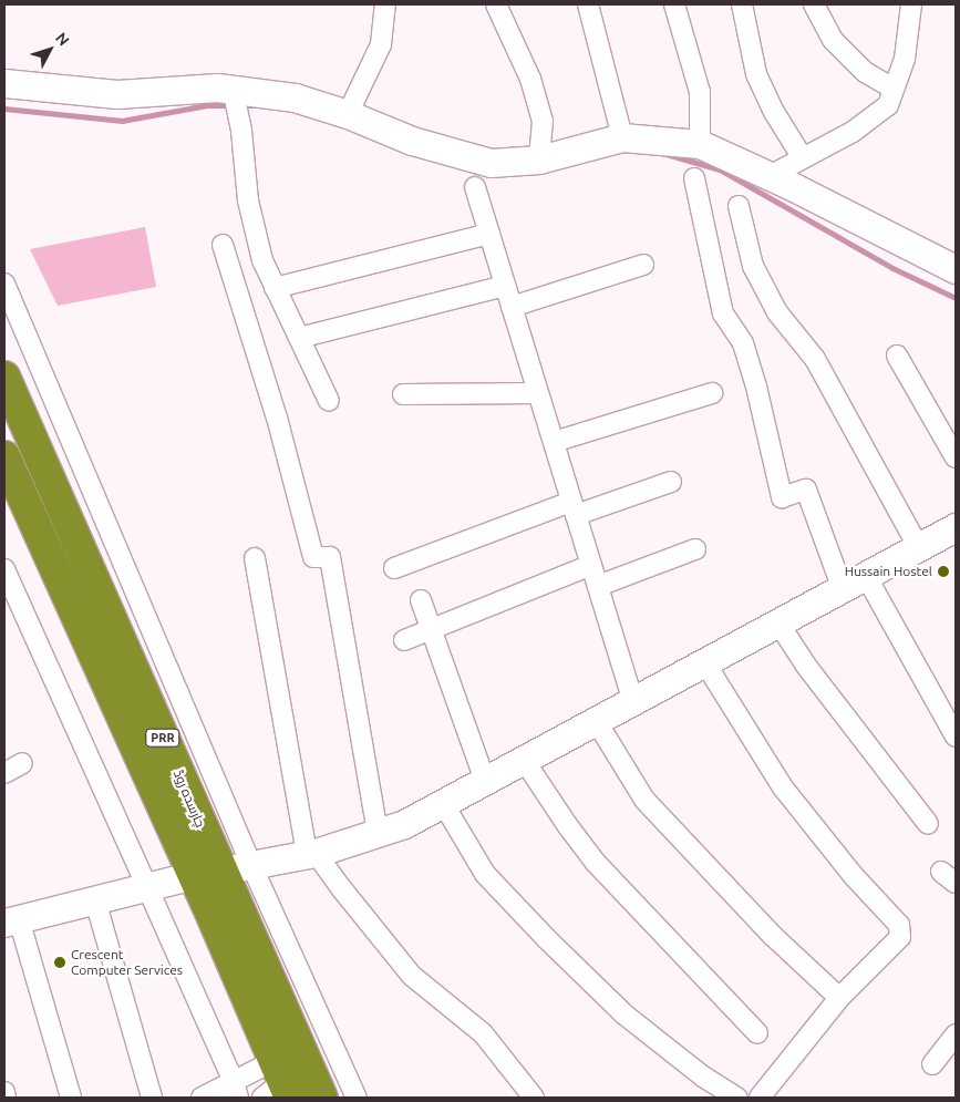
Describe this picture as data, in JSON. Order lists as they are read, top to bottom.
{
  "streets": {
    "highway": ["PRR", "چارسدہ روڈ"]
  },
  "places": ["Hussain Hostel", "Crescent Computer Services"],
  "north": "top right"
}
